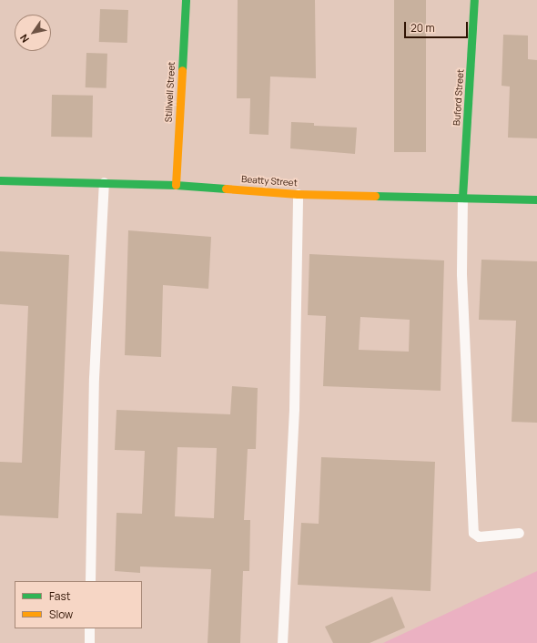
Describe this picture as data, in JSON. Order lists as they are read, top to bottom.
{
  "streets": {
    "street": ["Stillwell Street", "Buford Street", "Beatty Street"]
  },
  "crossings": [
    ["Stillwell Street", "Beatty Street"],
    ["Buford Street", "Beatty Street"]
  ],
  "legend": ["Fast", "Slow"],
  "scale_bar": "20 m",
  "north": "bottom left"
}
